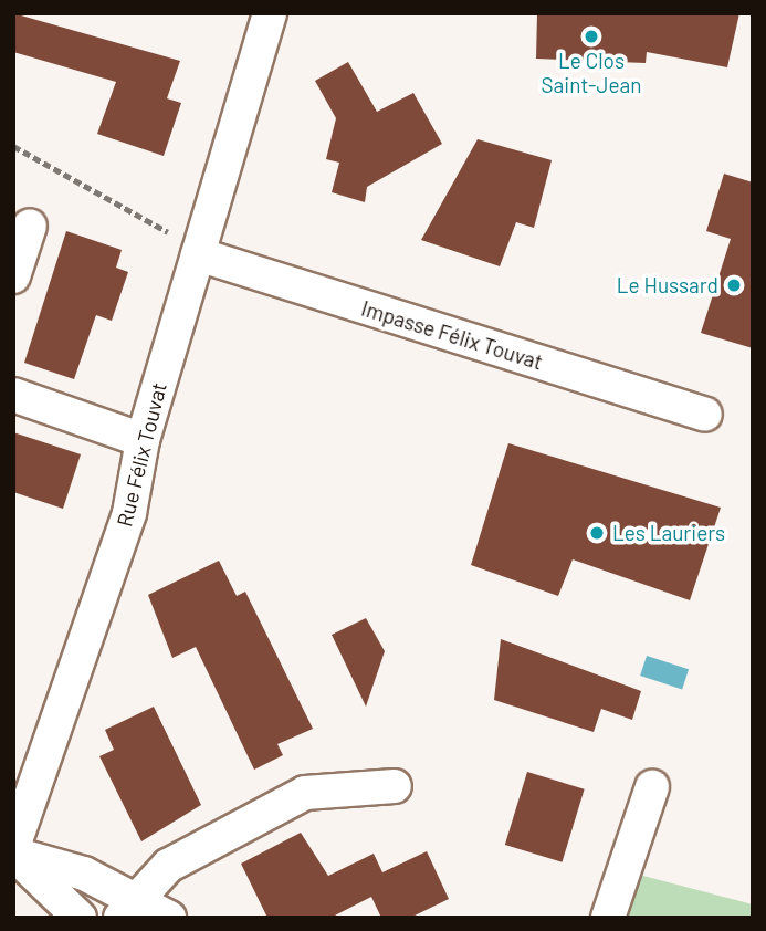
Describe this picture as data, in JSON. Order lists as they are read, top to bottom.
{
  "streets": {
    "street": ["Impasse Félix Touvat", "Rue Félix Touvat"]
  },
  "crossings": [
    ["Impasse Félix Touvat", "Rue Félix Touvat"]
  ],
  "places": ["Le Clos Saint-Jean", "Le Hussard", "Les Lauriers"]
}
